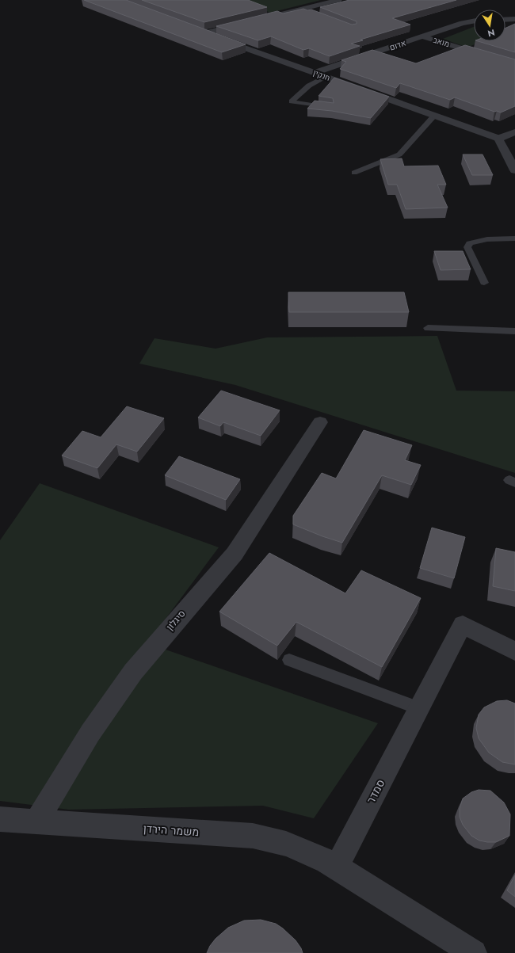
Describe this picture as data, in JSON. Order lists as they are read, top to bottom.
{
  "streets": {
    "street": [
      "מואב",
      "אדום",
      "חנקין",
      "סיגלון",
      "סמדר",
      "משמר הירדן"
    ]
  },
  "crossings": [
    ["מואב", "אדום"],
    ["אדום", "חנקין"],
    ["סיגלון", "משמר הירדן"],
    ["סמדר", "משמר הירדן"]
  ],
  "north": "bottom"
}
